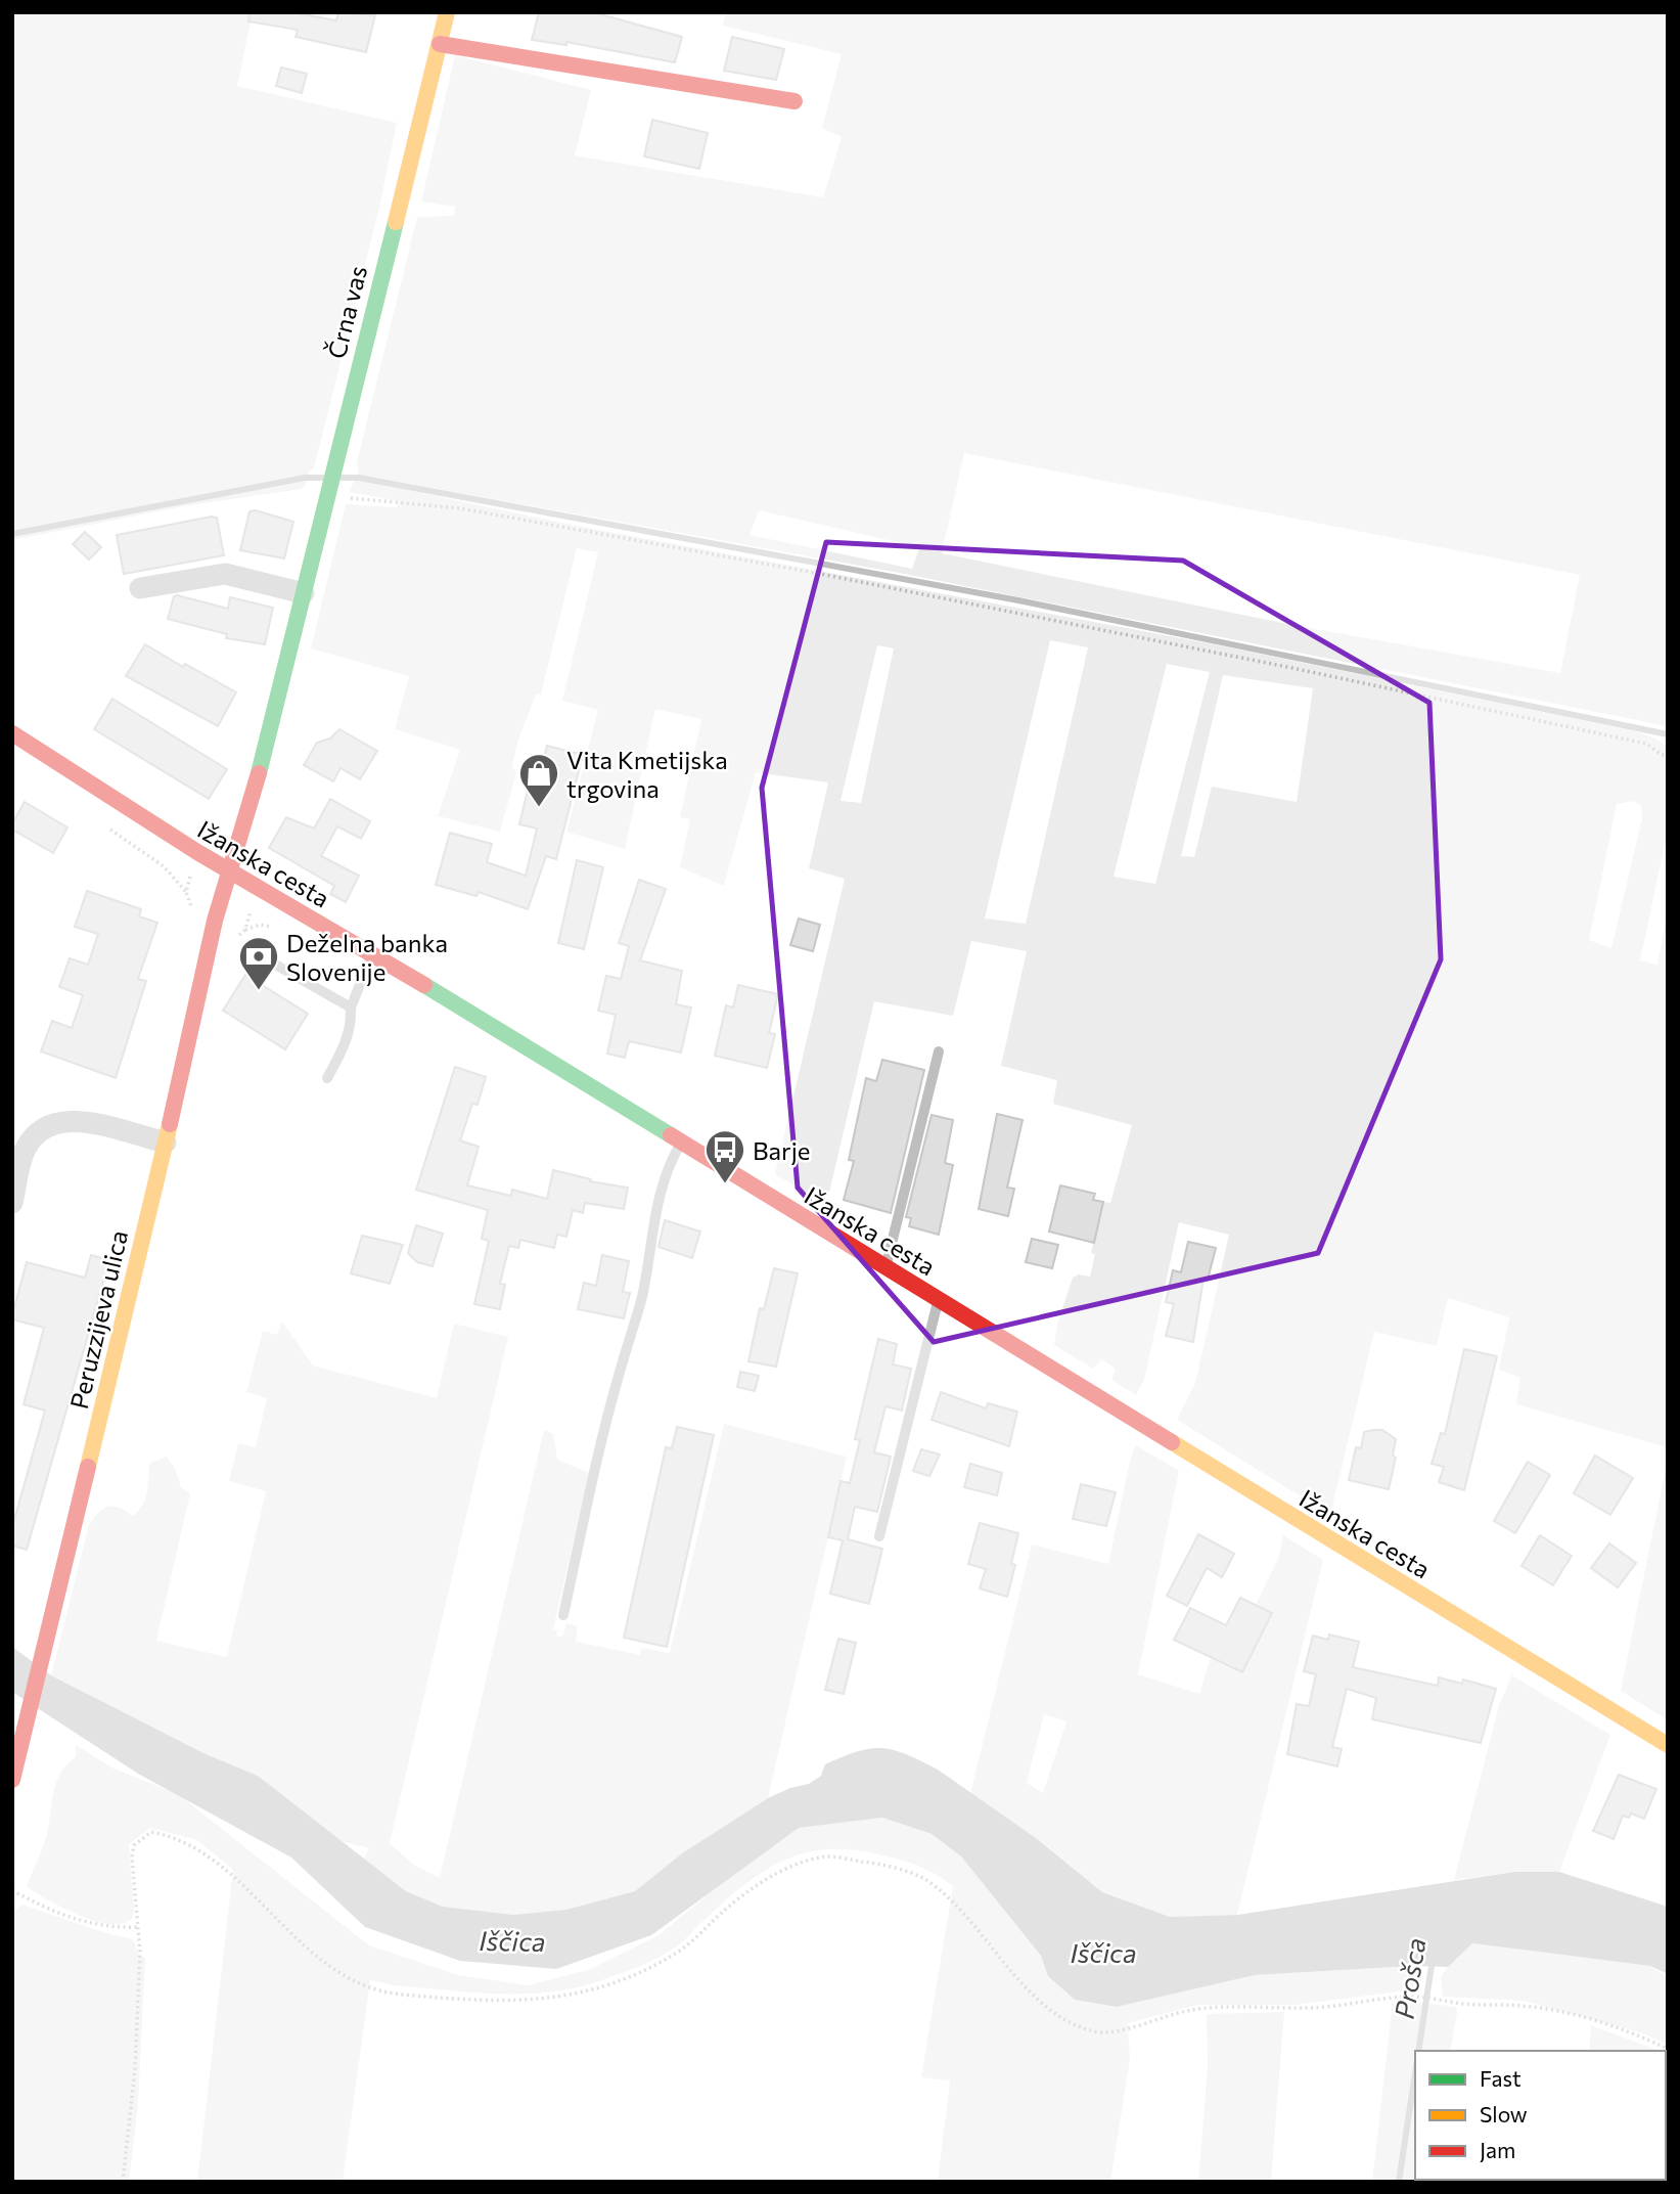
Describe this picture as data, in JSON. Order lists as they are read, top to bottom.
{
  "streets": {
    "street": ["Črna vas", "Ižanska cesta", "Peruzzijeva ulica"]
  },
  "crossings": [
    ["Črna vas", "Ižanska cesta"],
    ["Črna vas", "Peruzzijeva ulica"],
    ["Ižanska cesta", "Peruzzijeva ulica"]
  ],
  "water": ["Iščica", "Prošca"],
  "places": {
    "shop": ["Vita Kmetijska trgovina"],
    "bank": ["Deželna banka Slovenije"],
    "bus stop": ["Barje"]
  },
  "legend": ["Fast", "Slow", "Jam"]
}
